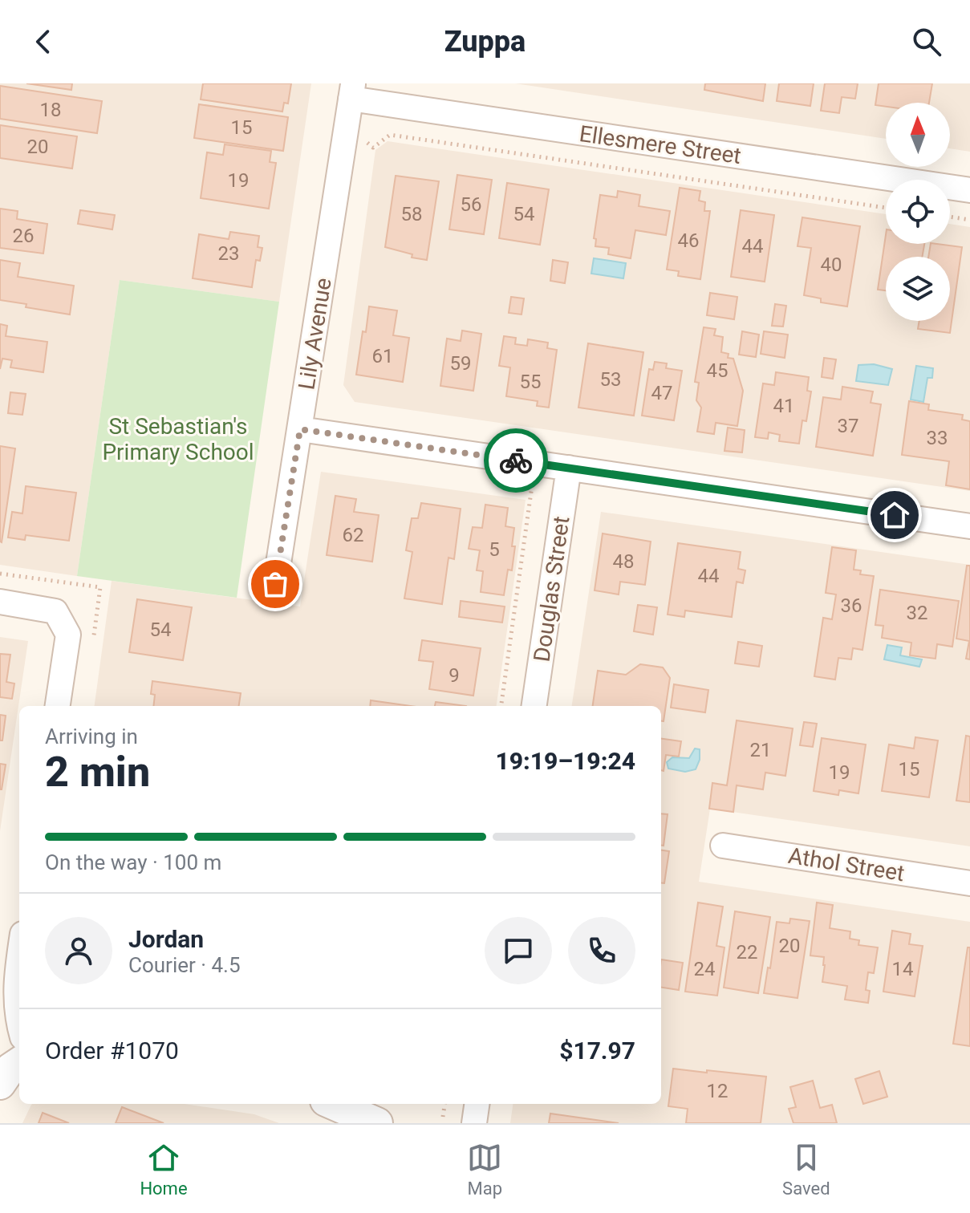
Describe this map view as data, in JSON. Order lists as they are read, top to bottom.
{
  "streets": {
    "street": [
      "Ellesmere Street",
      "Lily Avenue",
      "Douglas Street",
      "Athol Street"
    ]
  },
  "crossings": [
    ["Ellesmere Street", "Lily Avenue"]
  ],
  "parks": ["St Sebastian's Primary School"],
  "house_numbers": [
    "18",
    "15",
    "20",
    "19",
    "56",
    "58",
    "54",
    "26",
    "46",
    "44",
    "23",
    "40",
    "61",
    "59",
    "45",
    "53",
    "55",
    "47",
    "41",
    "37",
    "33",
    "62",
    "5",
    "48",
    "44",
    "36",
    "32",
    "54",
    "9",
    "21",
    "15",
    "19",
    "20",
    "22",
    "24",
    "14",
    "12"
  ],
  "north": "top",
  "page": {
    "header": "Zuppa",
    "heading": ["2 min", "Arriving in", "19:19–19:24"],
    "panel": [
      "Jordan",
      "Courier · 4.5",
      "Order #1070",
      "$17.97"
    ],
    "bar": "On the way · 100 m",
    "tabs": ["Home", "Map", "Saved"]
  }
}
